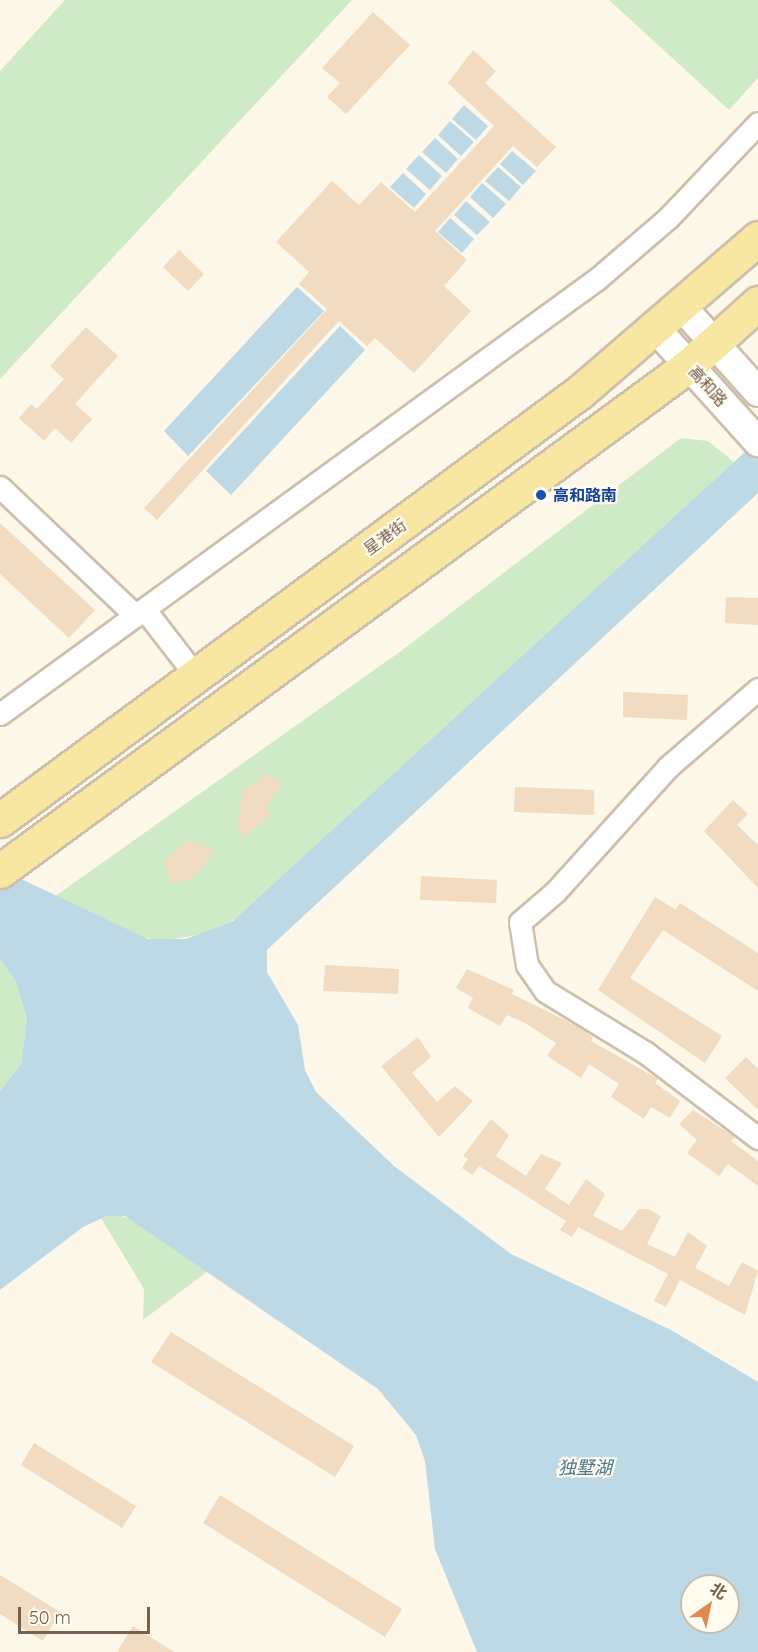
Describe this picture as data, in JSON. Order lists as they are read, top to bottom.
{
  "streets": {
    "main road": ["高和路", "星港街"]
  },
  "crossings": [
    ["高和路", "星港街"]
  ],
  "water": ["独墅湖"],
  "places": ["高和路南"],
  "scale_bar": "50 m",
  "north": "top right"
}
